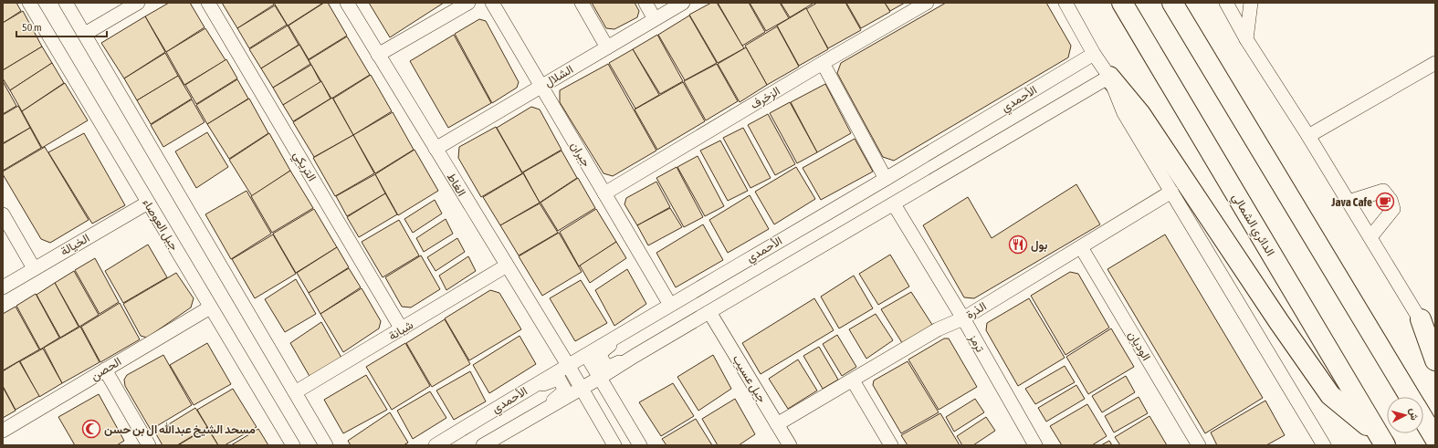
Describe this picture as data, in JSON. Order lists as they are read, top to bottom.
{
  "streets": {
    "highway": ["الدائري الشمالي"],
    "street": [
      "الشلال",
      "الزخرف",
      "الأحمدي",
      "جبران",
      "التريكي",
      "الغاط",
      "جبل العوصاء",
      "الخيالة",
      "الذرة",
      "شبانة",
      "ترمز",
      "الوديان",
      "الحصن",
      "جبل عسيب"
    ]
  },
  "crossings": [
    ["الشلال", "جبران"],
    ["الشلال", "الغاط"],
    ["الزخرف", "جبران"],
    ["الأحمدي", "جبران"],
    ["الأحمدي", "الغاط"],
    ["التريكي", "شبانة"],
    ["الغاط", "شبانة"],
    ["جبل العوصاء", "الخيالة"],
    ["جبل العوصاء", "الحصن"],
    ["الذرة", "ترمز"],
    ["الذرة", "الوديان"],
    ["الذرة", "جبل عسيب"]
  ],
  "places": {
    "cafe": ["Java Cafe"],
    "restaurant": ["بول"],
    "mosque": ["مسحد الشيخ عبدالله ال بن حسن"]
  },
  "scale_bar": "50 m",
  "north": "right"
}
